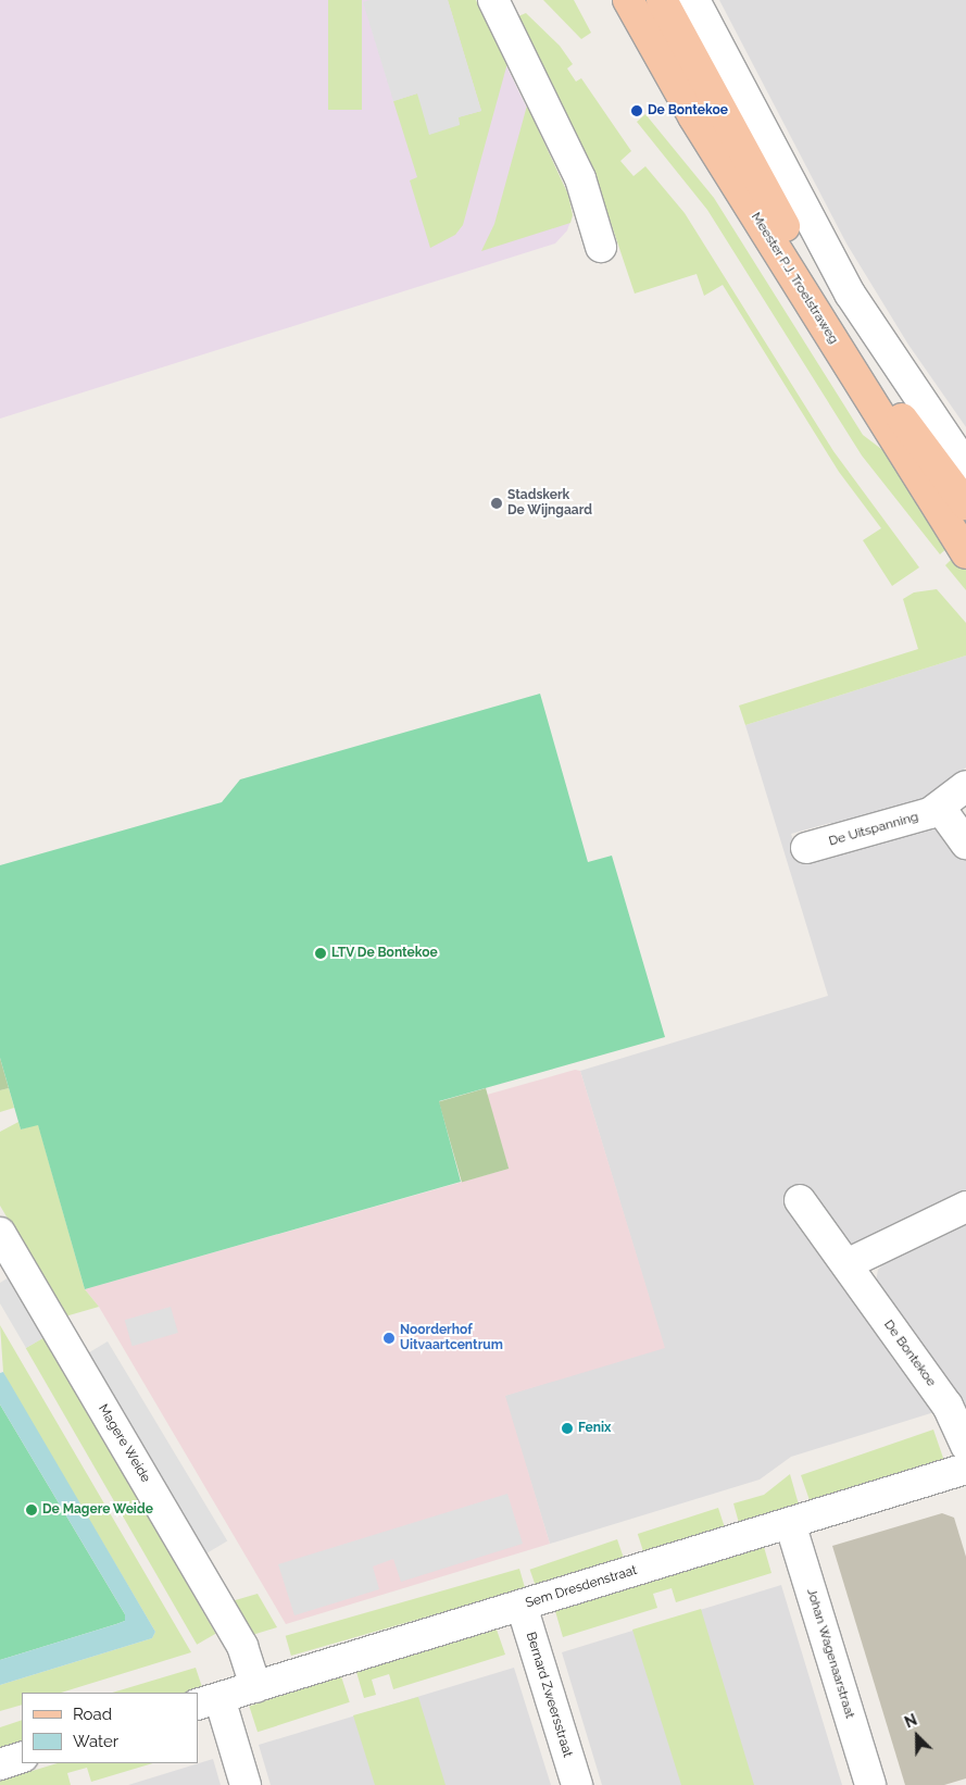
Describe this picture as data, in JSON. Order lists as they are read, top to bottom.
{
  "streets": {
    "main road": ["Meester P.J. Troelstraweg"],
    "street": [
      "De Uitspanning",
      "De Bontekoe",
      "Magere Weide",
      "Sem Dresdenstraat",
      "Johan Wagenaarstraat",
      "Bernard Zweersstraat"
    ]
  },
  "crossings": [
    ["Magere Weide", "Sem Dresdenstraat"],
    ["Sem Dresdenstraat", "Johan Wagenaarstraat"],
    ["Sem Dresdenstraat", "Bernard Zweersstraat"]
  ],
  "places": [
    "De Bontekoe",
    "Stadskerk De Wijngaard",
    "LTV De Bontekoe",
    "Noorderhof Uitvaartcentrum",
    "Fenix",
    "De Magere Weide"
  ],
  "legend": ["Road", "Water"],
  "north": "top left"
}
